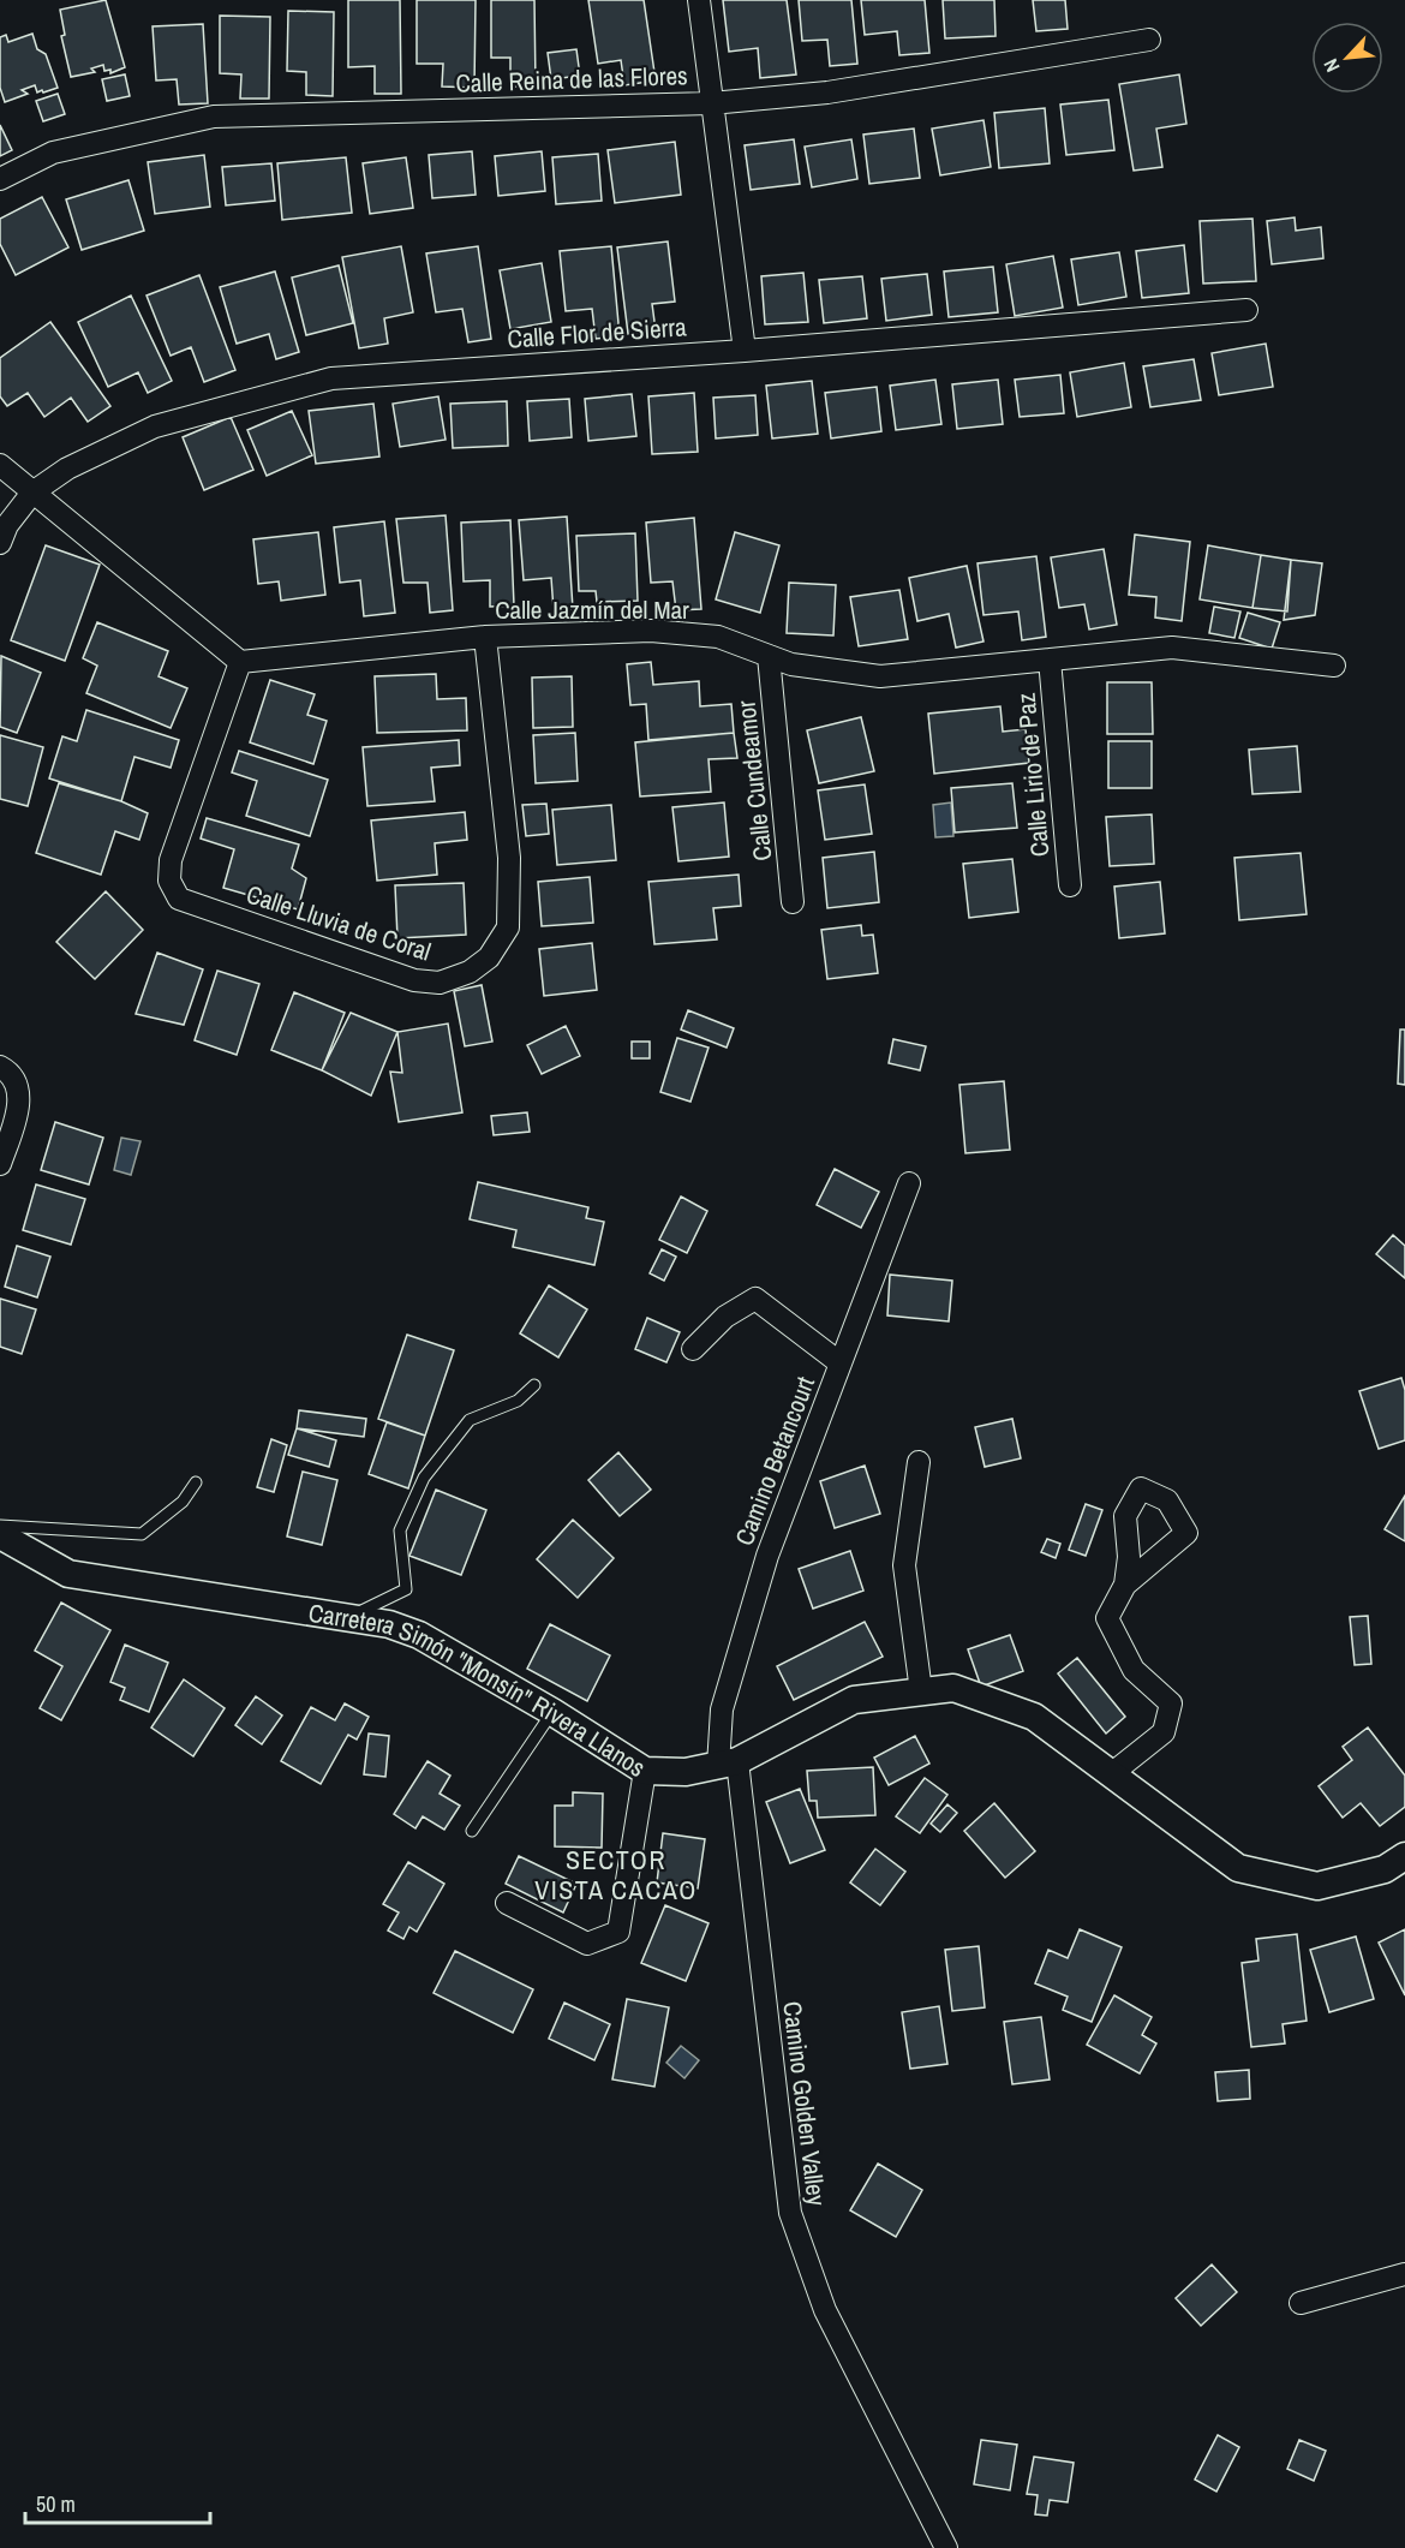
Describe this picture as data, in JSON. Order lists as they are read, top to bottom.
{
  "streets": {
    "street": [
      "Calle Reina de las Flores",
      "Calle Flor de Sierra",
      "Calle Jazmín del Mar",
      "Calle Lirio de Paz",
      "Calle Cundeamor",
      "Calle Lluvia de Coral",
      "Camino Betancourt",
      "Carretera Simón \"Monsín\" Rivera Llanos",
      "Camino Golden Valley"
    ]
  },
  "crossings": [
    ["Calle Jazmín del Mar", "Calle Lirio de Paz"],
    ["Calle Jazmín del Mar", "Calle Cundeamor"],
    ["Calle Jazmín del Mar", "Calle Lluvia de Coral"],
    ["Camino Betancourt", "Carretera Simón \"Monsín\" Rivera Llanos"],
    ["Camino Betancourt", "Camino Golden Valley"],
    ["Carretera Simón \"Monsín\" Rivera Llanos", "Camino Golden Valley"]
  ],
  "districts": ["SECTOR VISTA CACAO"],
  "scale_bar": "50 m",
  "north": "bottom left"
}
